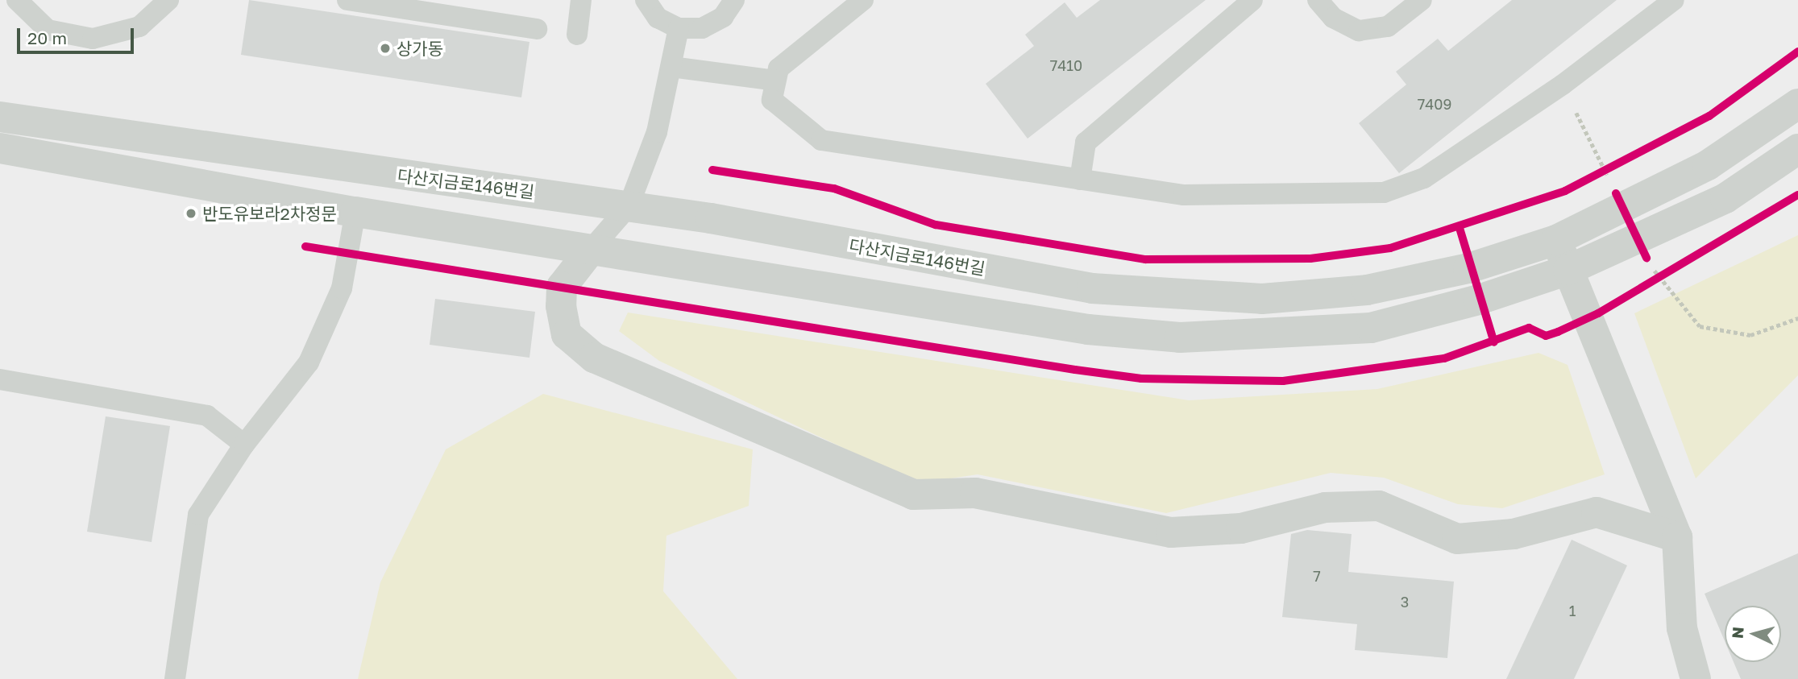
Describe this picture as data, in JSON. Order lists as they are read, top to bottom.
{
  "streets": {
    "street": ["다산지금로146번길"]
  },
  "places": ["상가동", "반도유보라2차정문"],
  "house_numbers": [
    "7410",
    "7409",
    "7",
    "3",
    "1"
  ],
  "scale_bar": "20 m",
  "north": "left"
}
